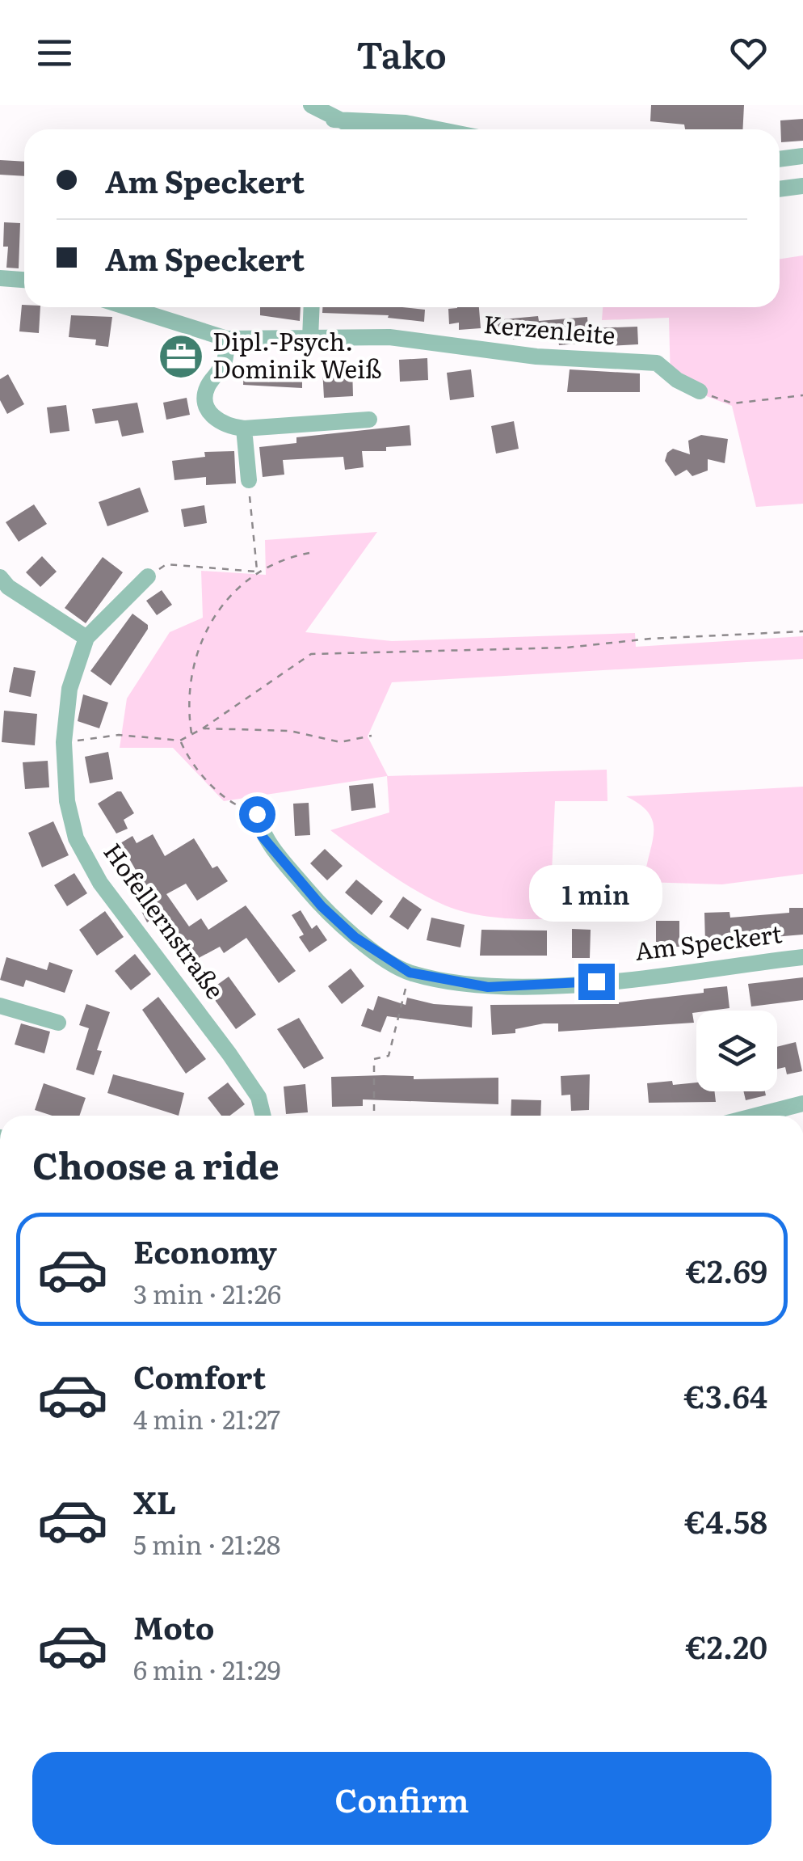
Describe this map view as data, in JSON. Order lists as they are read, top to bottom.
{
  "streets": {
    "street": ["Kerzenleite", "Hofellernstraße", "Am Speckert"]
  },
  "places": {
    "office": ["Dipl.-Psych. Dominik Weiß"]
  },
  "page": {
    "header": "Tako",
    "banner": ["Am Speckert", "Am Speckert"],
    "bubble": "1 min",
    "heading": "Choose a ride",
    "list": [
      {
        "name": "Economy",
        "note": "3 min · 21:26",
        "value": "€2.69"
      },
      {
        "name": "Comfort",
        "note": "4 min · 21:27",
        "value": "€3.64"
      },
      {
        "name": "XL",
        "note": "5 min · 21:28",
        "value": "€4.58"
      },
      {
        "name": "Moto",
        "note": "6 min · 21:29",
        "value": "€2.20"
      }
    ],
    "buttons": "Confirm"
  }
}
